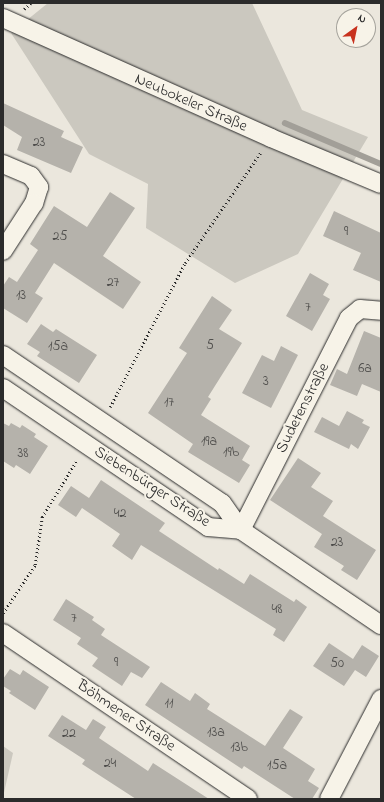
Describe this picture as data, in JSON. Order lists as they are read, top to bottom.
{
  "streets": {
    "street": [
      "Neubokeler Straße",
      "Sudetenstraße",
      "Siebenbürger Straße",
      "Böhmener Straße"
    ]
  },
  "crossings": [
    ["Sudetenstraße", "Siebenbürger Straße"]
  ],
  "house_numbers": [
    "23",
    "9",
    "25",
    "27",
    "13",
    "7",
    "5",
    "15a",
    "6a",
    "3",
    "17",
    "19a",
    "19b",
    "38",
    "42",
    "23",
    "48",
    "7",
    "9",
    "50",
    "11",
    "13a",
    "22",
    "13b",
    "24",
    "15a"
  ],
  "north": "top right"
}
